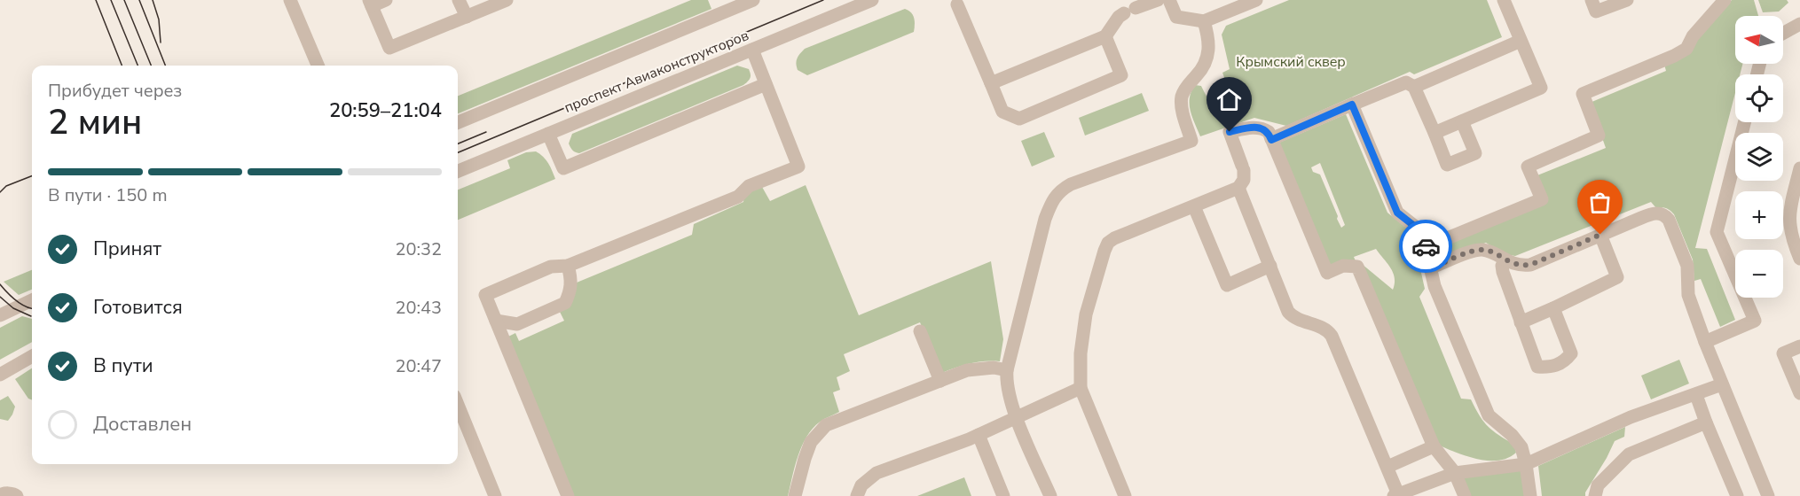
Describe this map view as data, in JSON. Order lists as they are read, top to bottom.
{
  "streets": {
    "street": ["проспект Авиаконструкторов"]
  },
  "parks": ["Крымский сквер"],
  "north": "left",
  "page": {
    "map_buttons": ["+", "−"],
    "heading": ["2 мин", "Прибудет через", "20:59–21:04"],
    "bar": "В пути · 150 m",
    "list": [
      ["Принят", "20:32"],
      ["Готовится", "20:43"],
      ["В пути", "20:47"],
      "Доставлен"
    ]
  }
}
